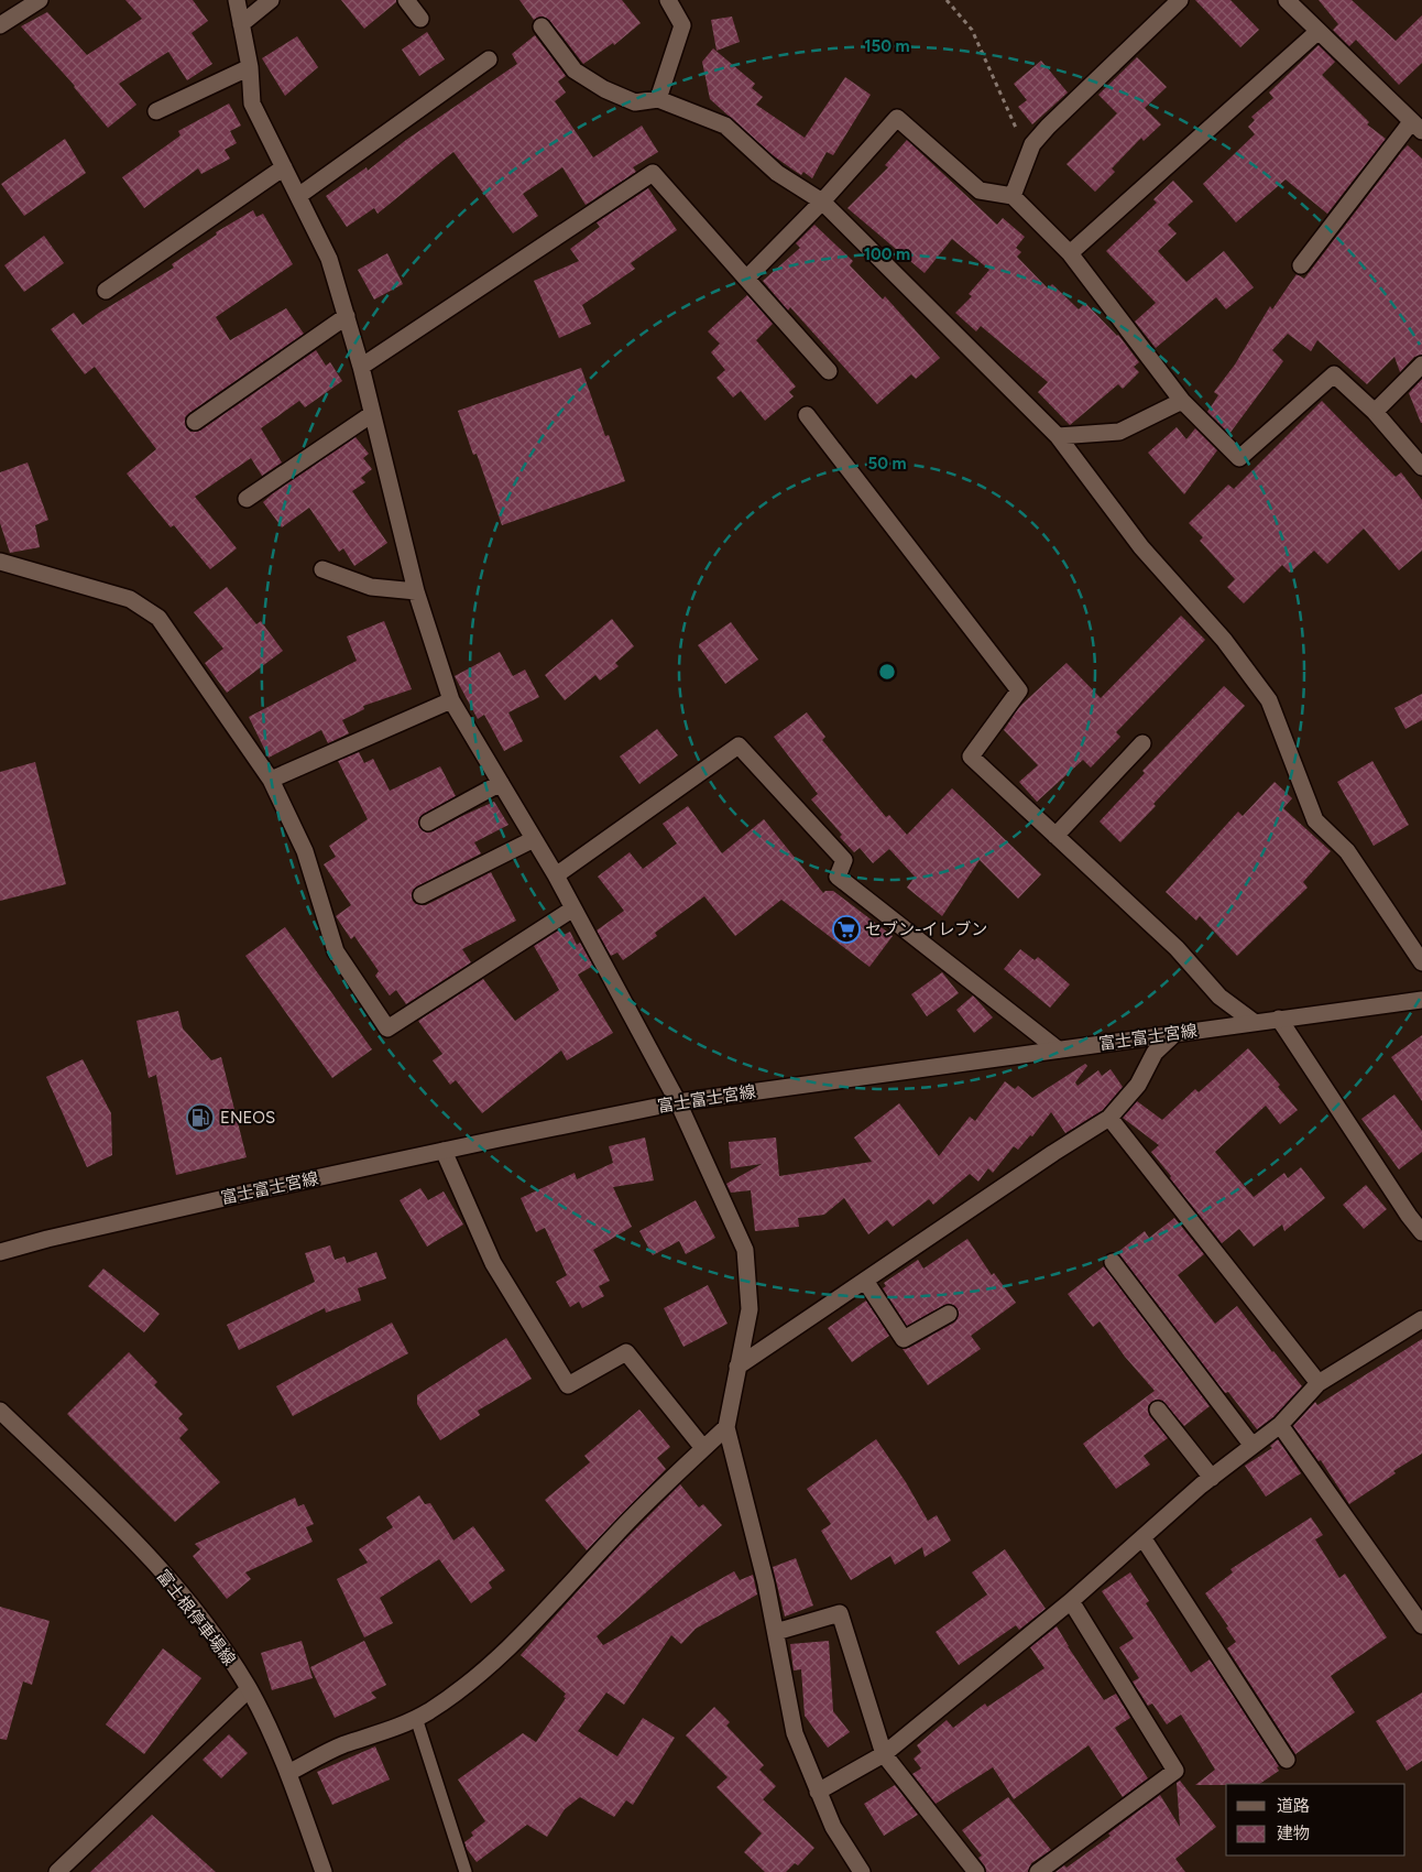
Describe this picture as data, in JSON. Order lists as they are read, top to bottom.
{
  "streets": {
    "street": ["富士富士宮線", "富士根停車場線"]
  },
  "places": {
    "supermarket": ["セブン-イレブン"],
    "fuel station": ["ENEOS"]
  },
  "legend": ["道路", "建物"],
  "rings": ["150 m", "100 m", "50 m"]
}
